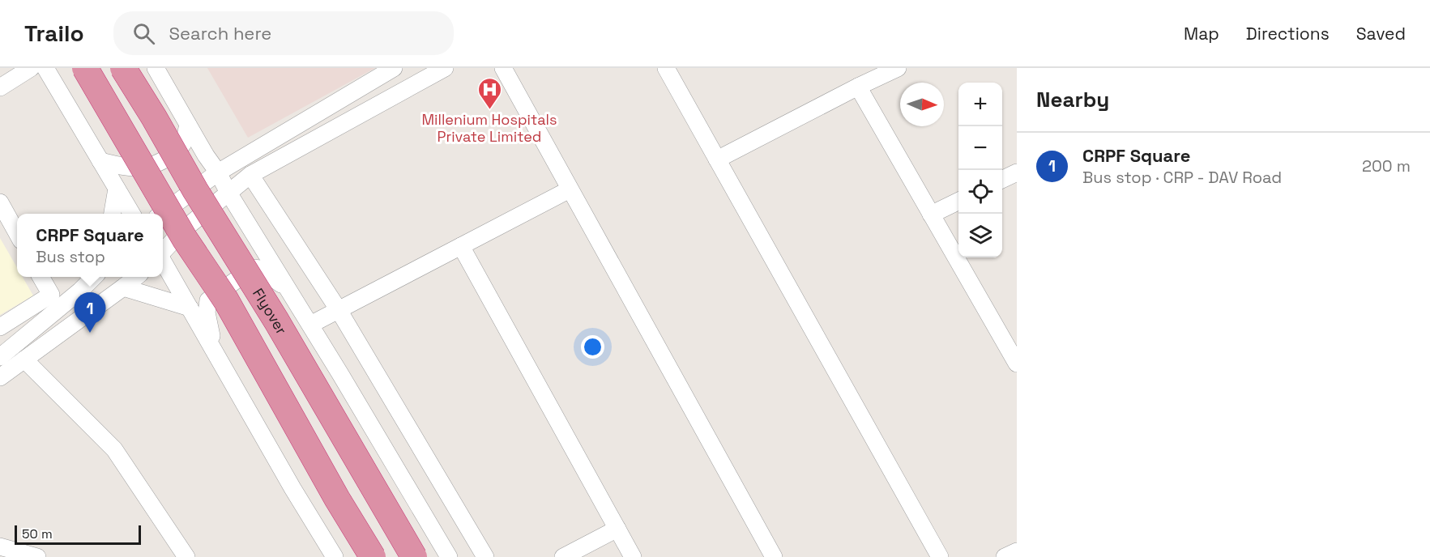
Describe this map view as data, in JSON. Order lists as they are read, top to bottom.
{
  "streets": {
    "highway": ["Flyover"]
  },
  "places": {
    "hospital": ["Millenium Hospitals Private Limited"]
  },
  "scale_bar": "50 m",
  "north": "right",
  "page": {
    "header": "Trailo",
    "search": "Search here",
    "nav": ["Map", "Directions", "Saved"],
    "heading": "Nearby",
    "map_buttons": ["+", "−"],
    "list": [
      {
        "mark": "1",
        "name": "CRPF Square",
        "note": "Bus stop · CRP - DAV Road",
        "value": "200 m"
      }
    ],
    "popup": ["CRPF Square", "Bus stop"],
    "pins": "1",
    "scale": "50 m"
  }
}
